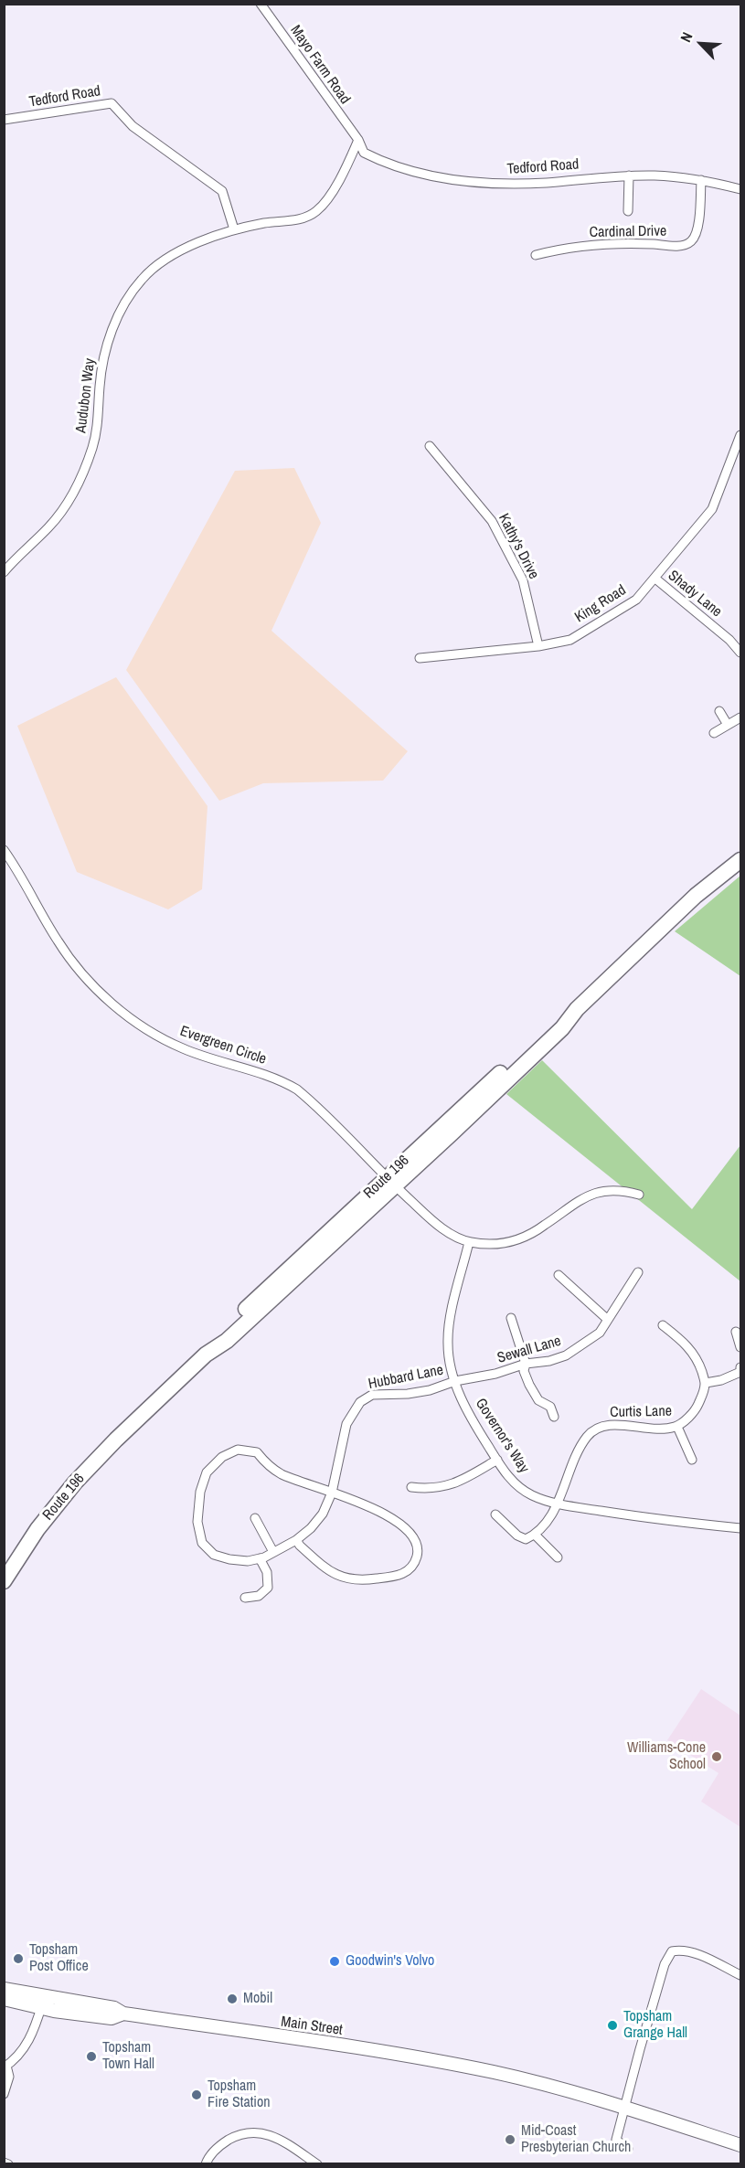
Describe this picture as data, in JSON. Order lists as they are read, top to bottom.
{
  "streets": {
    "highway": ["Route 196"],
    "main road": ["Main Street"],
    "street": [
      "Mayo Farm Road",
      "Tedford Road",
      "Cardinal Drive",
      "Audubon Way",
      "Kathy's Drive",
      "Shady Lane",
      "King Road",
      "Evergreen Circle",
      "Sewall Lane",
      "Hubbard Lane",
      "Curtis Lane",
      "Governor's Way"
    ]
  },
  "crossings": [
    ["Mayo Farm Road", "Tedford Road"],
    ["Mayo Farm Road", "Audubon Way"],
    ["Tedford Road", "Cardinal Drive"],
    ["Tedford Road", "Audubon Way"],
    ["Kathy's Drive", "King Road"],
    ["Shady Lane", "King Road"],
    ["Evergreen Circle", "Route 196"],
    ["Evergreen Circle", "Governor's Way"],
    ["Sewall Lane", "Hubbard Lane"],
    ["Sewall Lane", "Governor's Way"],
    ["Hubbard Lane", "Governor's Way"],
    ["Curtis Lane", "Governor's Way"]
  ],
  "places": [
    "Williams-Cone School",
    "Topsham Post Office",
    "Goodwin's Volvo",
    "Mobil",
    "Topsham Grange Hall",
    "Topsham Town Hall",
    "Topsham Fire Station",
    "Mid-Coast Presbyterian Church"
  ],
  "north": "top left"
}
